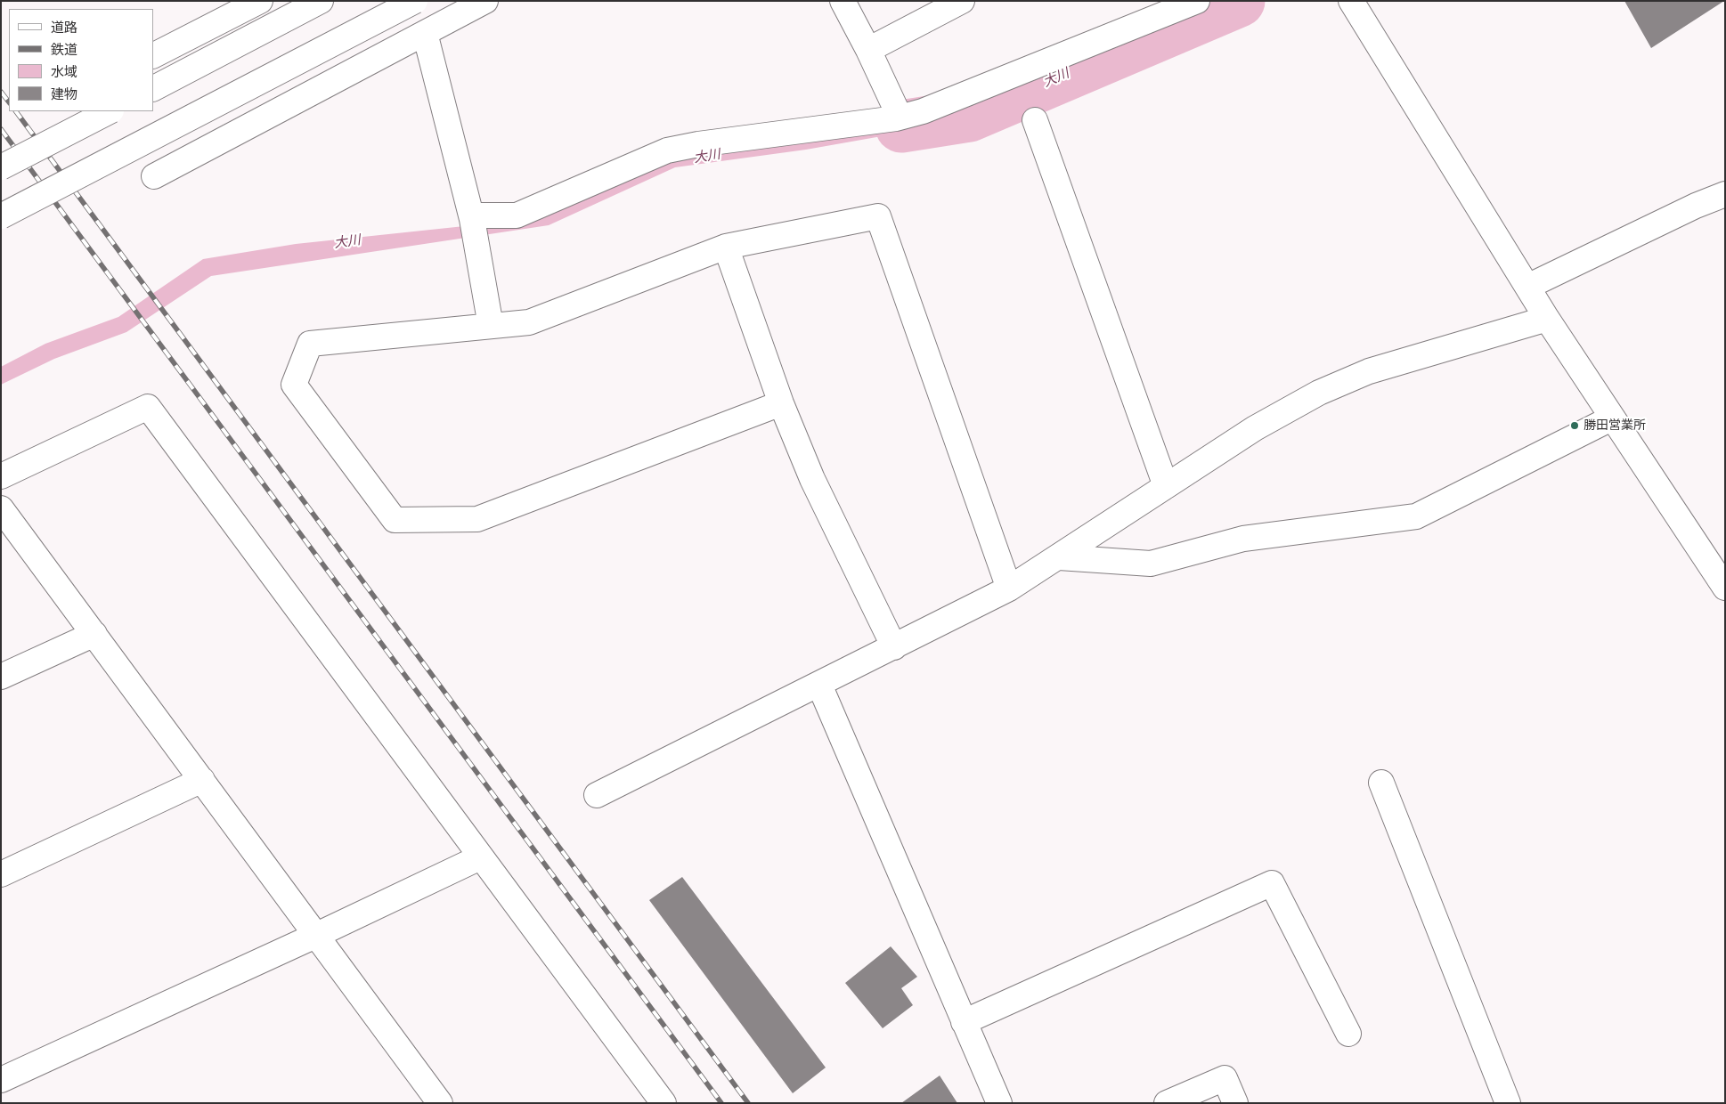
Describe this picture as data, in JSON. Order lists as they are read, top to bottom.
{
  "water": ["大川"],
  "places": ["勝田営業所"],
  "legend": [
    "道路",
    "鉄道",
    "水域",
    "建物"
  ]
}
